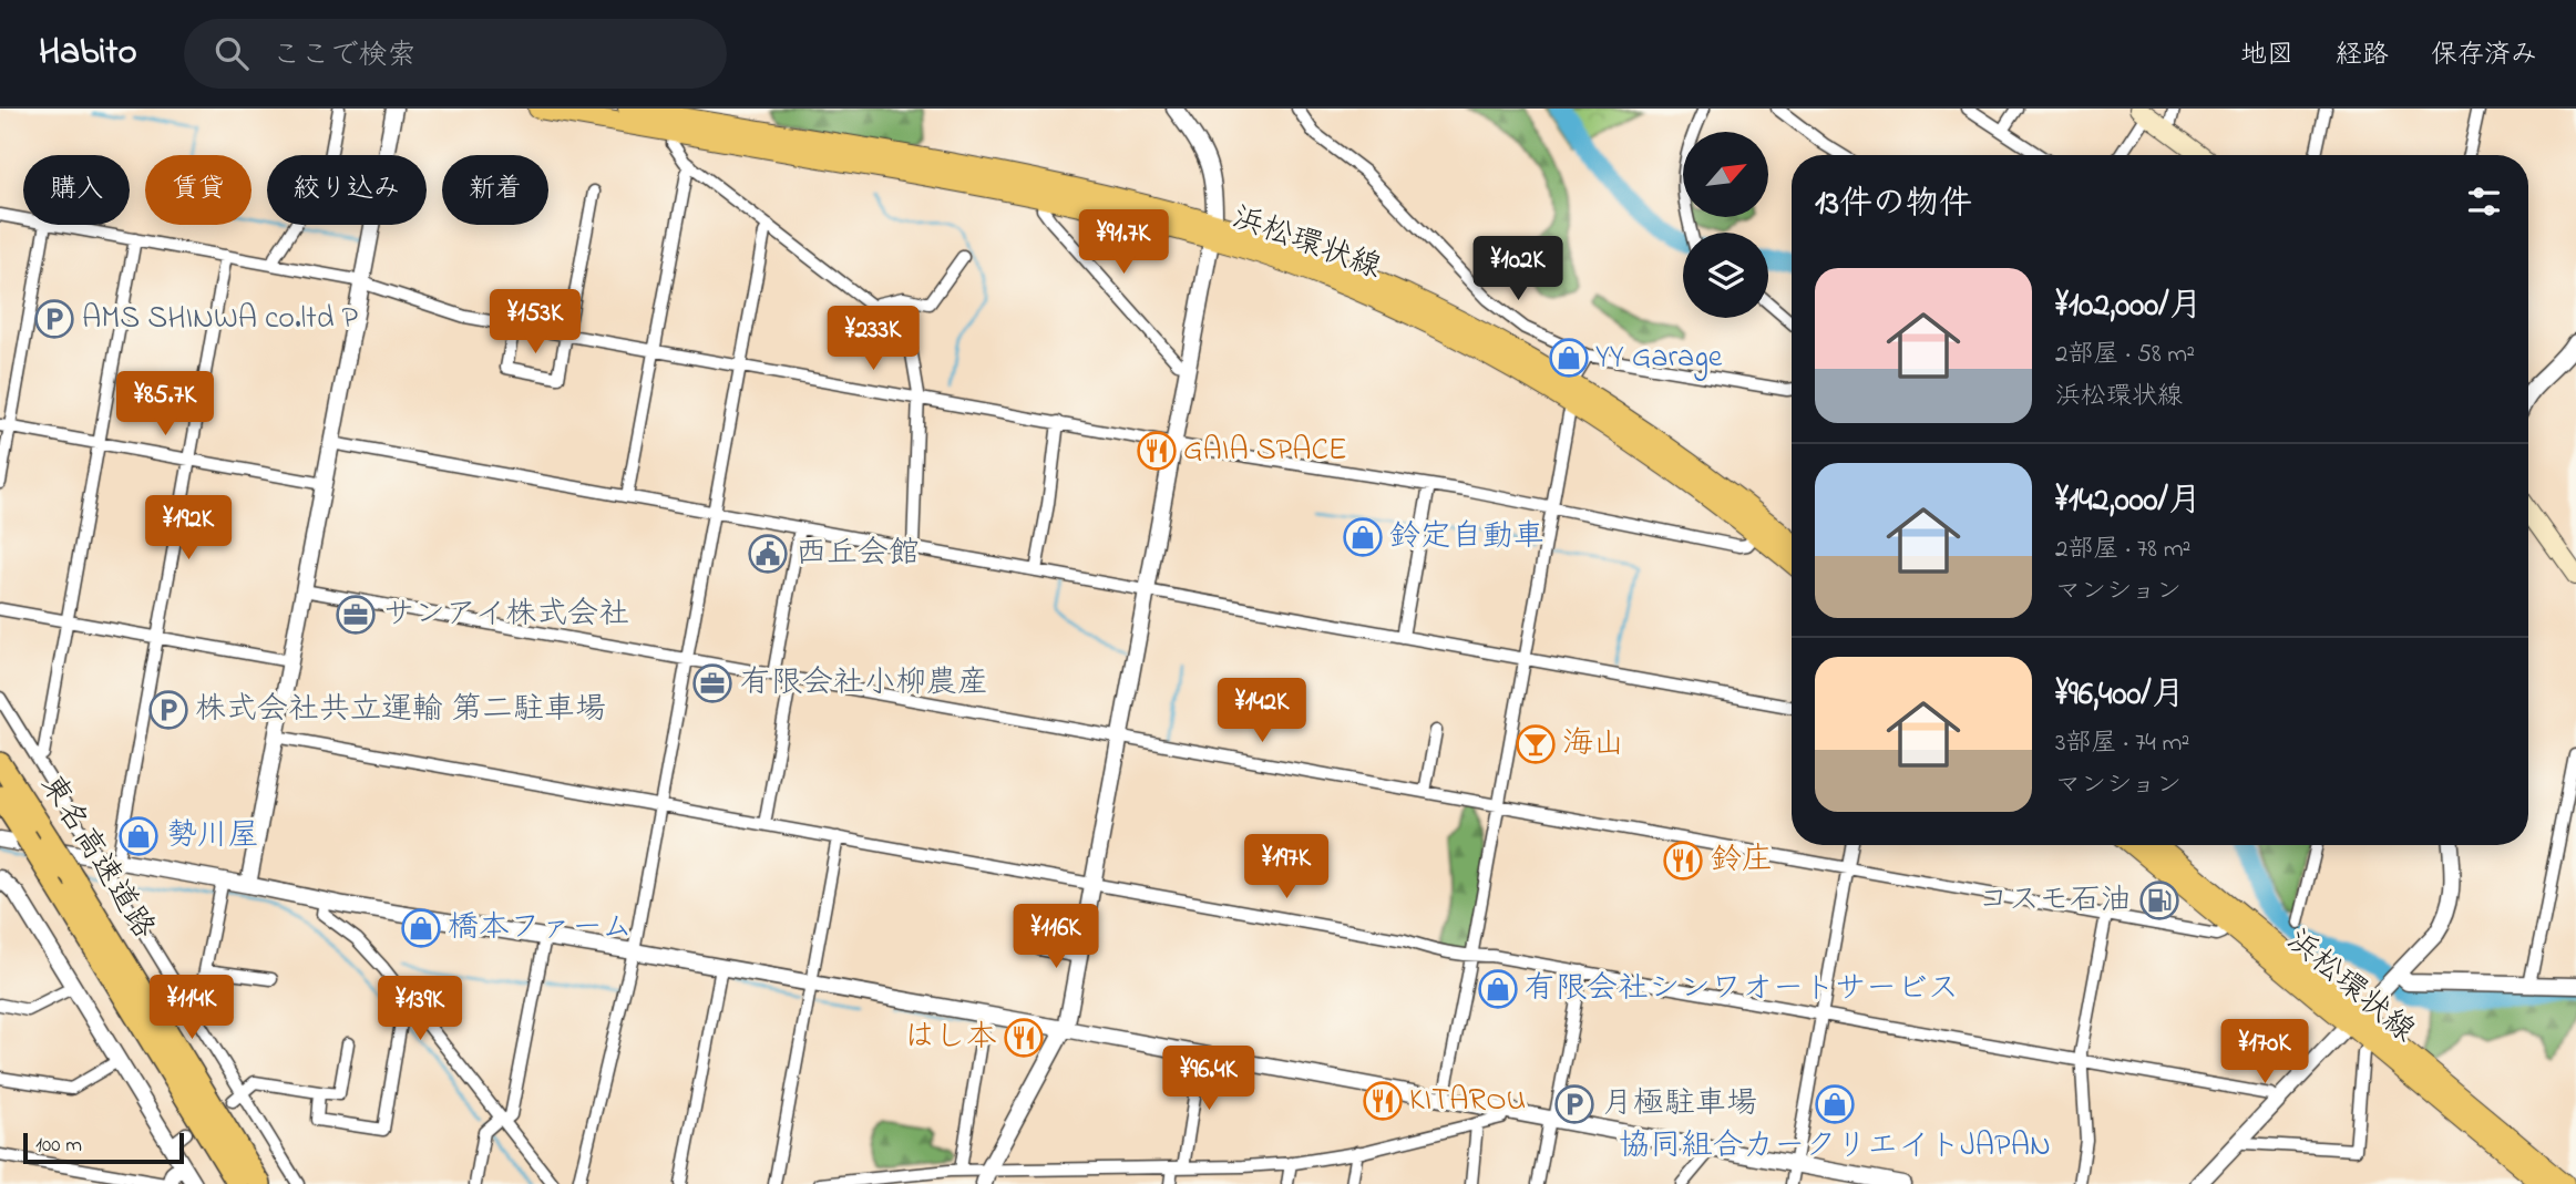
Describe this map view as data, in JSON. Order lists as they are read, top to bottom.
{
  "streets": {
    "highway": ["東名高速道路"],
    "main road": ["浜松環状線"]
  },
  "places": {
    "parking": ["AMS SHINWA co.ltd P", "株式会社共立運輸 第二駐車場", "月極駐車場"],
    "shop": [
      "YY Garage",
      "鈴定自動車",
      "勢川屋",
      "橋本ファーム",
      "有限会社シンワオートサービス",
      "協同組合カークリエイトJAPAN"
    ],
    "restaurant": [
      "GAIA SPACE",
      "鈴庄",
      "はし本",
      "KITAROU"
    ],
    "public building": ["西丘会館"],
    "office": ["サンアイ株式会社", "有限会社小柳農産"],
    "bar": ["海山"],
    "fuel station": ["コスモ石油"]
  },
  "scale_bar": "100 m",
  "north": "top right",
  "page": {
    "header": "Habito",
    "search": "ここで検索",
    "nav": ["地図", "経路", "保存済み"],
    "chip": [
      "購入",
      "賃貸",
      "絞り込み",
      "新着"
    ],
    "heading": "13件の物件",
    "price": [
      "¥91.7K",
      "¥102K",
      "¥153K",
      "¥233K",
      "¥85.7K",
      "¥192K",
      "¥142K",
      "¥197K",
      "¥116K",
      "¥114K",
      "¥139K",
      "¥170K",
      "¥96.4K"
    ],
    "list": [
      {
        "name": "¥102,000/月",
        "note": "2部屋 · 58 m² · 浜松環状線"
      },
      {
        "name": "¥142,000/月",
        "note": "2部屋 · 78 m² · マンション"
      },
      {
        "name": "¥96,400/月",
        "note": "3部屋 · 74 m² · マンション"
      }
    ],
    "scale": "100 m"
  }
}
